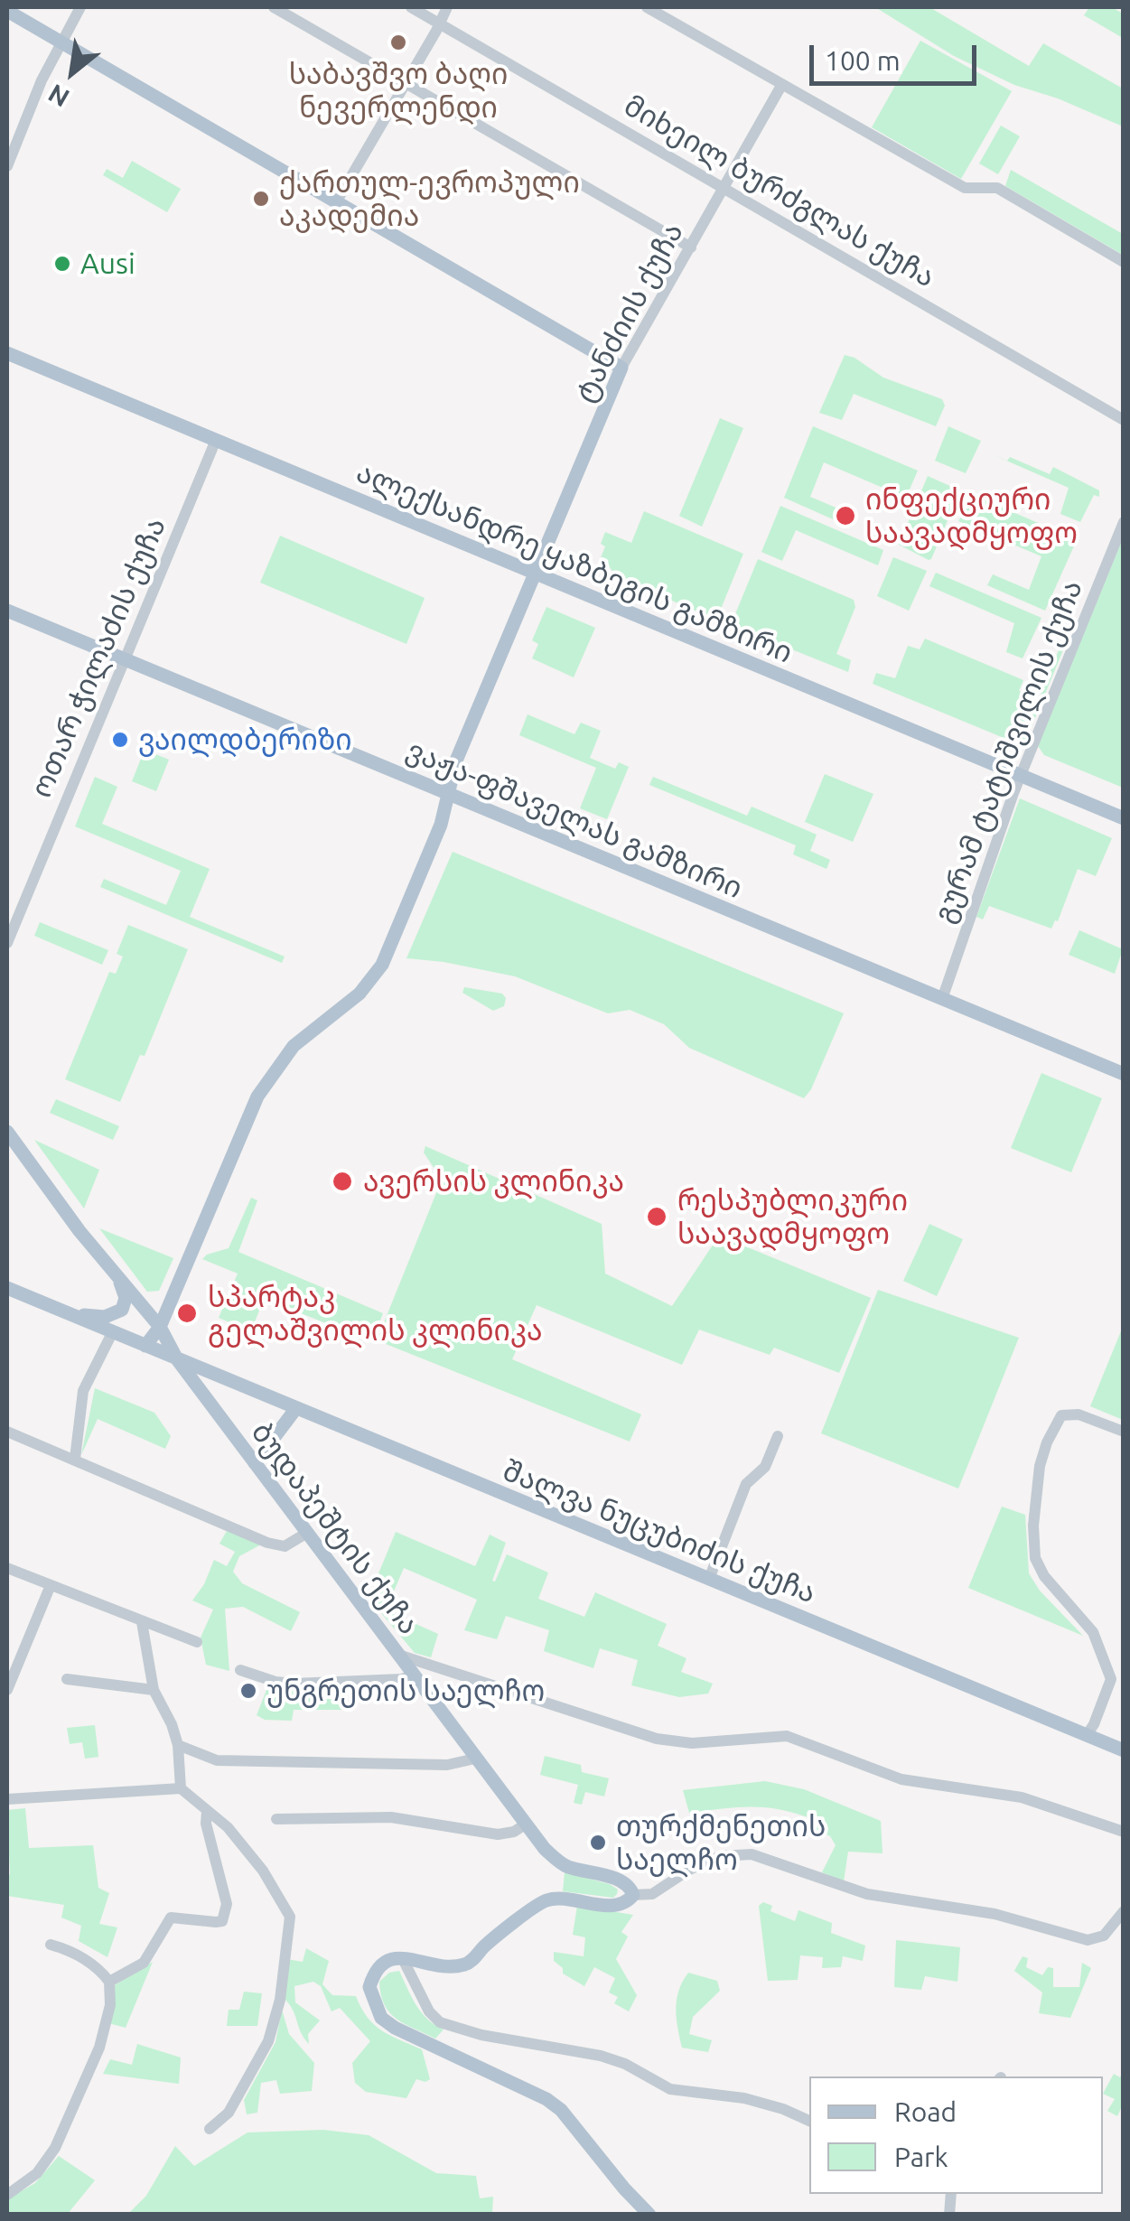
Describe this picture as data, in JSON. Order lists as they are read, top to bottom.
{
  "streets": {
    "main road": [
      "ტანძიის ქუჩა",
      "ალექსანდრე ყაზბეგის გამზირი",
      "ვაჟა-ფშაველას გამზირი",
      "ბუდაპეშტის ქუჩა",
      "შალვა ნუცუბიძის ქუჩა"
    ],
    "street": ["მიხეილ ბურძგლას ქუჩა", "ოთარ ჭილაძის ქუჩა", "გურამ ტატიშვილის ქუჩა"]
  },
  "crossings": [
    ["მიხეილ ბურძგლას ქუჩა", "ტანძიის ქუჩა"],
    ["ტანძიის ქუჩა", "ალექსანდრე ყაზბეგის გამზირი"],
    ["ტანძიის ქუჩა", "ვაჟა-ფშაველას გამზირი"],
    ["ტანძიის ქუჩა", "ბუდაპეშტის ქუჩა"],
    ["ტანძიის ქუჩა", "შალვა ნუცუბიძის ქუჩა"],
    ["ალექსანდრე ყაზბეგის გამზირი", "ოთარ ჭილაძის ქუჩა"],
    ["ალექსანდრე ყაზბეგის გამზირი", "გურამ ტატიშვილის ქუჩა"],
    ["ოთარ ჭილაძის ქუჩა", "ვაჟა-ფშაველას გამზირი"],
    ["გურამ ტატიშვილის ქუჩა", "ვაჟა-ფშაველას გამზირი"],
    ["ბუდაპეშტის ქუჩა", "შალვა ნუცუბიძის ქუჩა"]
  ],
  "places": [
    "საბავშვო ბაღი ნევერლენდი",
    "ქართულ-ევროპული აკადემია",
    "Ausi",
    "ინფექციური საავადმყოფო",
    "ვაილდბერიზი",
    "ავერსის კლინიკა",
    "რესპუბლიკური საავადმყოფო",
    "სპარტაკ გელაშვილის კლინიკა",
    "უნგრეთის საელჩო",
    "თურქმენეთის საელჩო"
  ],
  "legend": ["Road", "Park"],
  "scale_bar": "100 m",
  "north": "bottom left"
}
